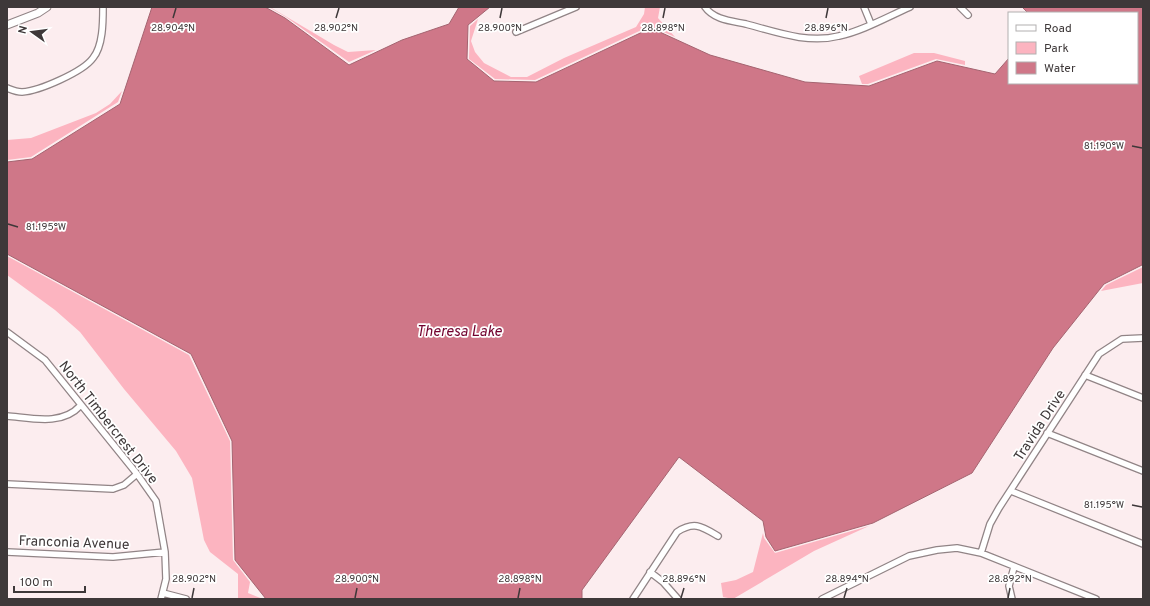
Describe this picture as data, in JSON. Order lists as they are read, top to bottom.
{
  "streets": {
    "street": ["North Timbercrest Drive", "Travida Drive", "Franconia Avenue"]
  },
  "crossings": [
    ["North Timbercrest Drive", "Franconia Avenue"]
  ],
  "water": ["Theresa Lake"],
  "legend": ["Road", "Park", "Water"],
  "scale_bar": "100 m",
  "north": "left",
  "coordinates": [
    "28.904°N",
    "28.902°N",
    "28.900°N",
    "28.898°N",
    "28.896°N",
    "81.190°W",
    "81.195°W",
    "28.894°N",
    "28.892°N"
  ]
}
